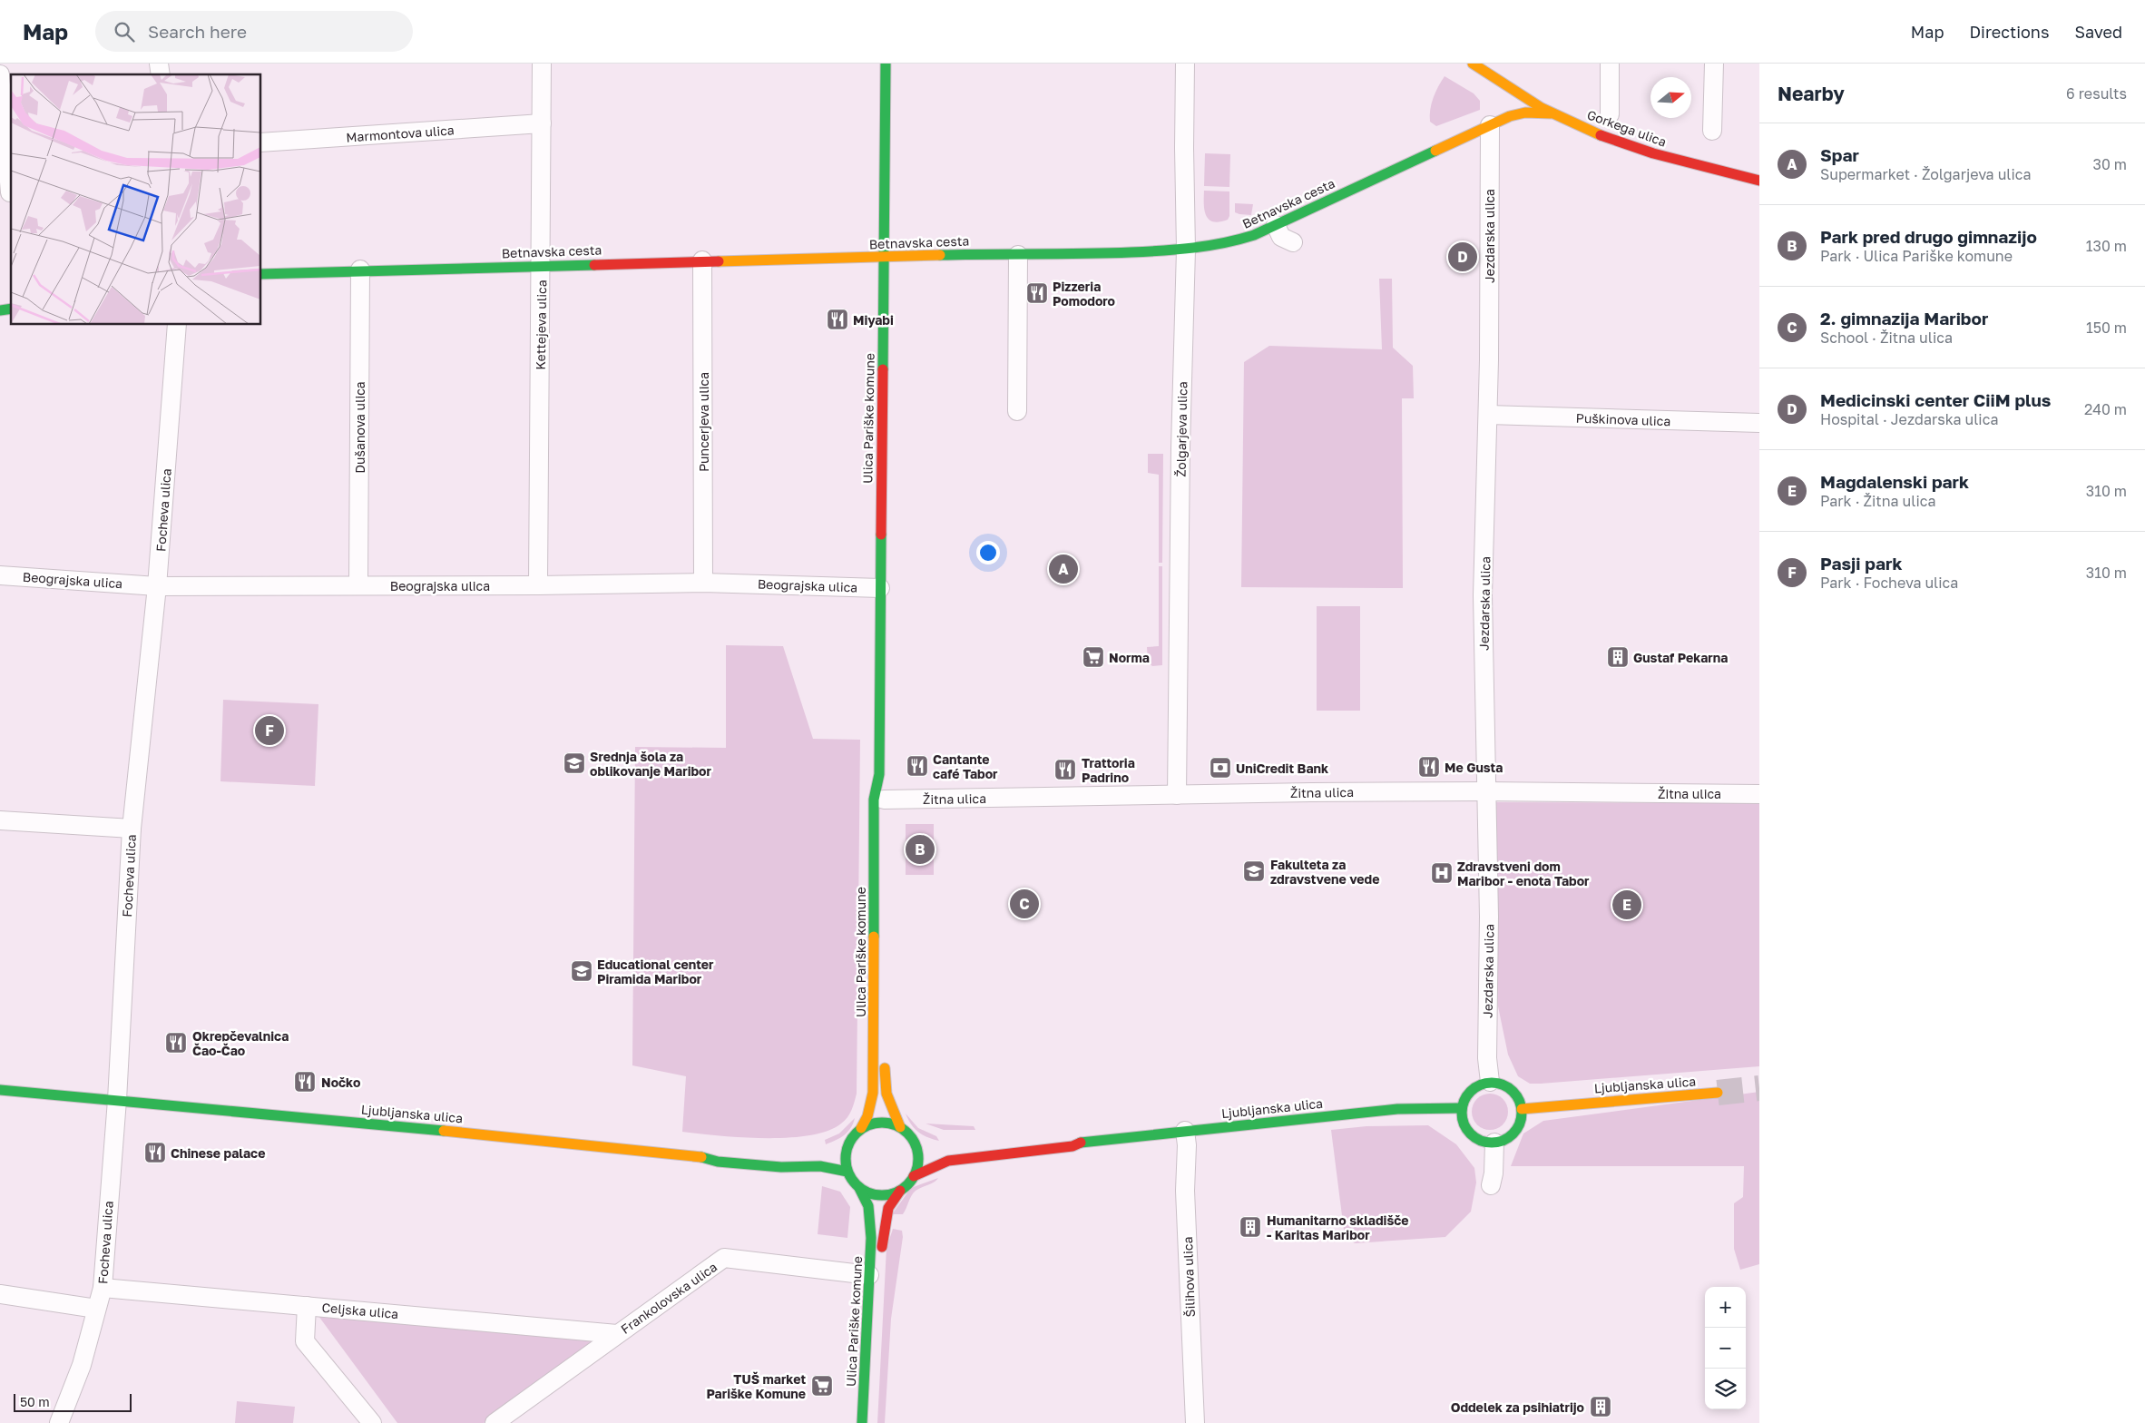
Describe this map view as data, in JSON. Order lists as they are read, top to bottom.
{
  "streets": {
    "street": [
      "Gorkega ulica",
      "Marmontova ulica",
      "Betnavska cesta",
      "Jezdarska ulica",
      "Kettejeva ulica",
      "Ulica Pariške komune",
      "Puškinova ulica",
      "Puncerjeva ulica",
      "Dušanova ulica",
      "Žolgarjeva ulica",
      "Focheva ulica",
      "Beograjska ulica",
      "Žitna ulica",
      "Ljubljanska ulica",
      "Šilihova ulica",
      "Frankolovska ulica",
      "Celjska ulica"
    ]
  },
  "crossings": [
    ["Gorkega ulica", "Betnavska cesta"],
    ["Marmontova ulica", "Kettejeva ulica"],
    ["Betnavska cesta", "Jezdarska ulica"],
    ["Betnavska cesta", "Kettejeva ulica"],
    ["Betnavska cesta", "Ulica Pariške komune"],
    ["Betnavska cesta", "Puncerjeva ulica"],
    ["Betnavska cesta", "Dušanova ulica"],
    ["Betnavska cesta", "Žolgarjeva ulica"],
    ["Jezdarska ulica", "Puškinova ulica"],
    ["Jezdarska ulica", "Žitna ulica"],
    ["Jezdarska ulica", "Ljubljanska ulica"],
    ["Kettejeva ulica", "Beograjska ulica"],
    ["Ulica Pariške komune", "Beograjska ulica"],
    ["Ulica Pariške komune", "Žitna ulica"],
    ["Ulica Pariške komune", "Ljubljanska ulica"],
    ["Ulica Pariške komune", "Frankolovska ulica"],
    ["Puncerjeva ulica", "Beograjska ulica"],
    ["Dušanova ulica", "Beograjska ulica"],
    ["Žolgarjeva ulica", "Žitna ulica"],
    ["Focheva ulica", "Beograjska ulica"],
    ["Focheva ulica", "Ljubljanska ulica"],
    ["Focheva ulica", "Celjska ulica"],
    ["Ljubljanska ulica", "Šilihova ulica"],
    ["Frankolovska ulica", "Celjska ulica"]
  ],
  "places": {
    "restaurant": [
      "Pizzeria Pomodoro",
      "Miyabi",
      "Cantante café Tabor",
      "Me Gusta",
      "Trattoria Padrino",
      "Okrepčevalnica Čao-Čao",
      "Nočko",
      "Chinese palace"
    ],
    "supermarket": ["Norma", "TUŠ market Pariške Komune"],
    "building": ["Gustaf Pekarna", "Humanitarno skladišče - Karitas Maribor", "Oddelek za psihiatrijo"],
    "school or university": ["Srednja šola za oblikovanje Maribor", "Fakulteta za zdravstvene vede", "Educational center Piramida Maribor"],
    "bank": ["UniCredit Bank"],
    "hospital": ["Zdravstveni dom Maribor - enota Tabor"]
  },
  "scale_bar": "50 m",
  "north": "right",
  "page": {
    "header": "Map",
    "search": "Search here",
    "nav": ["Map", "Directions", "Saved"],
    "heading": ["Nearby", "6 results"],
    "list": [
      {
        "mark": "A",
        "name": "Spar",
        "note": "Supermarket · Žolgarjeva ulica",
        "value": "30 m"
      },
      {
        "mark": "B",
        "name": "Park pred drugo gimnazijo",
        "note": "Park · Ulica Pariške komune",
        "value": "130 m"
      },
      {
        "mark": "C",
        "name": "2. gimnazija Maribor",
        "note": "School · Žitna ulica",
        "value": "150 m"
      },
      {
        "mark": "D",
        "name": "Medicinski center CiiM plus",
        "note": "Hospital · Jezdarska ulica",
        "value": "240 m"
      },
      {
        "mark": "E",
        "name": "Magdalenski park",
        "note": "Park · Žitna ulica",
        "value": "310 m"
      },
      {
        "mark": "F",
        "name": "Pasji park",
        "note": "Park · Focheva ulica",
        "value": "310 m"
      }
    ],
    "pins": [
      "D",
      "A",
      "F",
      "B",
      "C",
      "E"
    ],
    "map_buttons": ["+", "−"],
    "scale": "50 m"
  }
}
